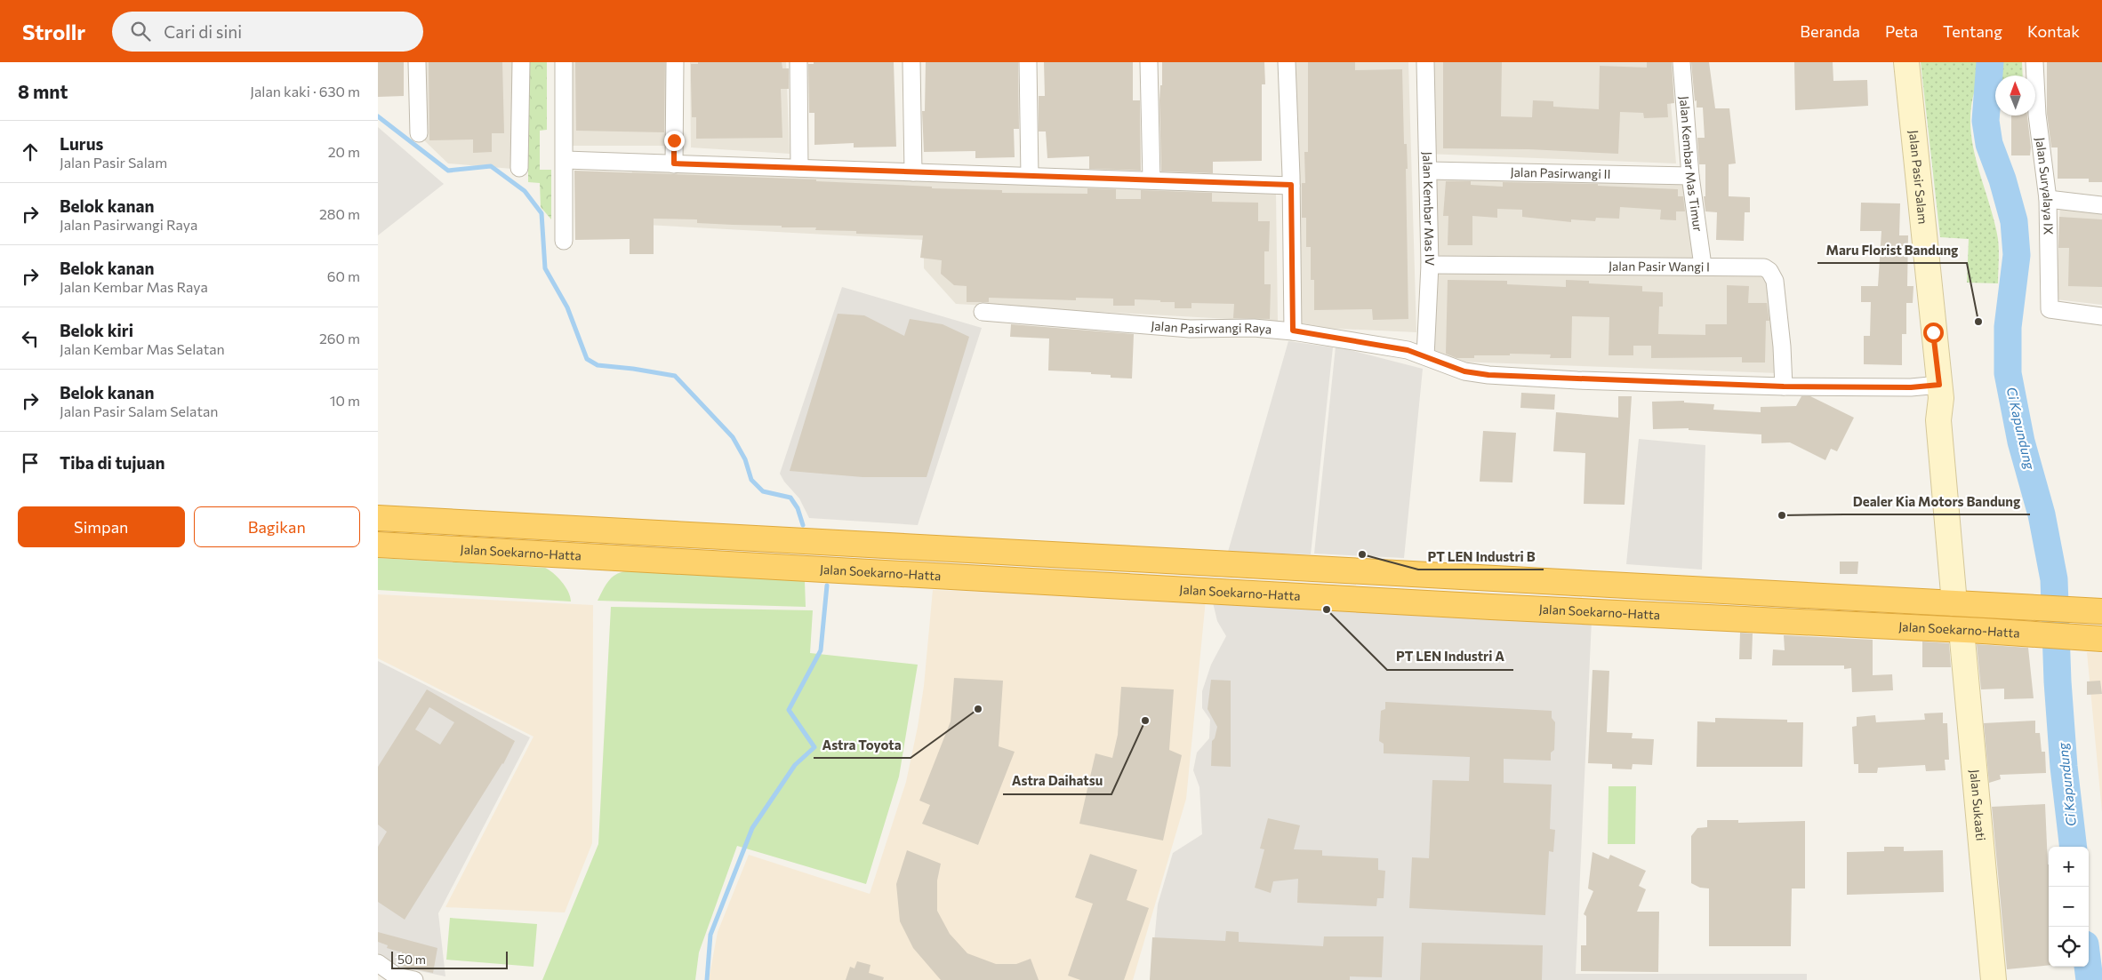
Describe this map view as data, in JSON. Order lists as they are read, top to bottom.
{
  "streets": {
    "highway": ["Jalan Soekarno-Hatta"],
    "street": [
      "Jalan Kembar Mas Timur",
      "Jalan Pasirwangi II",
      "Jalan Pasir Salam",
      "Jalan Suryalaya IX",
      "Jalan Kembar Mas IV",
      "Jalan Pasir Wangi I",
      "Jalan Pasirwangi Raya",
      "Jalan Sukaati"
    ]
  },
  "crossings": [
    ["Jalan Kembar Mas Timur", "Jalan Pasirwangi II"],
    ["Jalan Kembar Mas Timur", "Jalan Pasir Wangi I"],
    ["Jalan Pasirwangi II", "Jalan Kembar Mas IV"],
    ["Jalan Pasir Salam", "Jalan Pasirwangi Raya"],
    ["Jalan Kembar Mas IV", "Jalan Pasir Wangi I"],
    ["Jalan Kembar Mas IV", "Jalan Pasirwangi Raya"],
    ["Jalan Pasir Wangi I", "Jalan Pasirwangi Raya"],
    ["Jalan Soekarno-Hatta", "Jalan Sukaati"]
  ],
  "water": ["Ci Kapundung"],
  "places": [
    "Maru Florist Bandung",
    "Dealer Kia Motors Bandung",
    "PT LEN Industri B",
    "PT LEN Industri A",
    "Astra Toyota",
    "Astra Daihatsu"
  ],
  "scale_bar": "50 m",
  "north": "top",
  "page": {
    "header": "Strollr",
    "search": "Cari di sini",
    "nav": [
      "Beranda",
      "Peta",
      "Tentang",
      "Kontak"
    ],
    "heading": ["8 mnt", "Jalan kaki · 630 m"],
    "list": [
      ["Lurus", "Jalan Pasir Salam", "20 m"],
      ["Belok kanan", "Jalan Pasirwangi Raya", "280 m"],
      ["Belok kanan", "Jalan Kembar Mas Raya", "60 m"],
      ["Belok kiri", "Jalan Kembar Mas Selatan", "260 m"],
      ["Belok kanan", "Jalan Pasir Salam Selatan", "10 m"],
      "Tiba di tujuan"
    ],
    "buttons": ["Simpan", "Bagikan"],
    "map_buttons": ["+", "−"],
    "scale": "50 m"
  }
}
